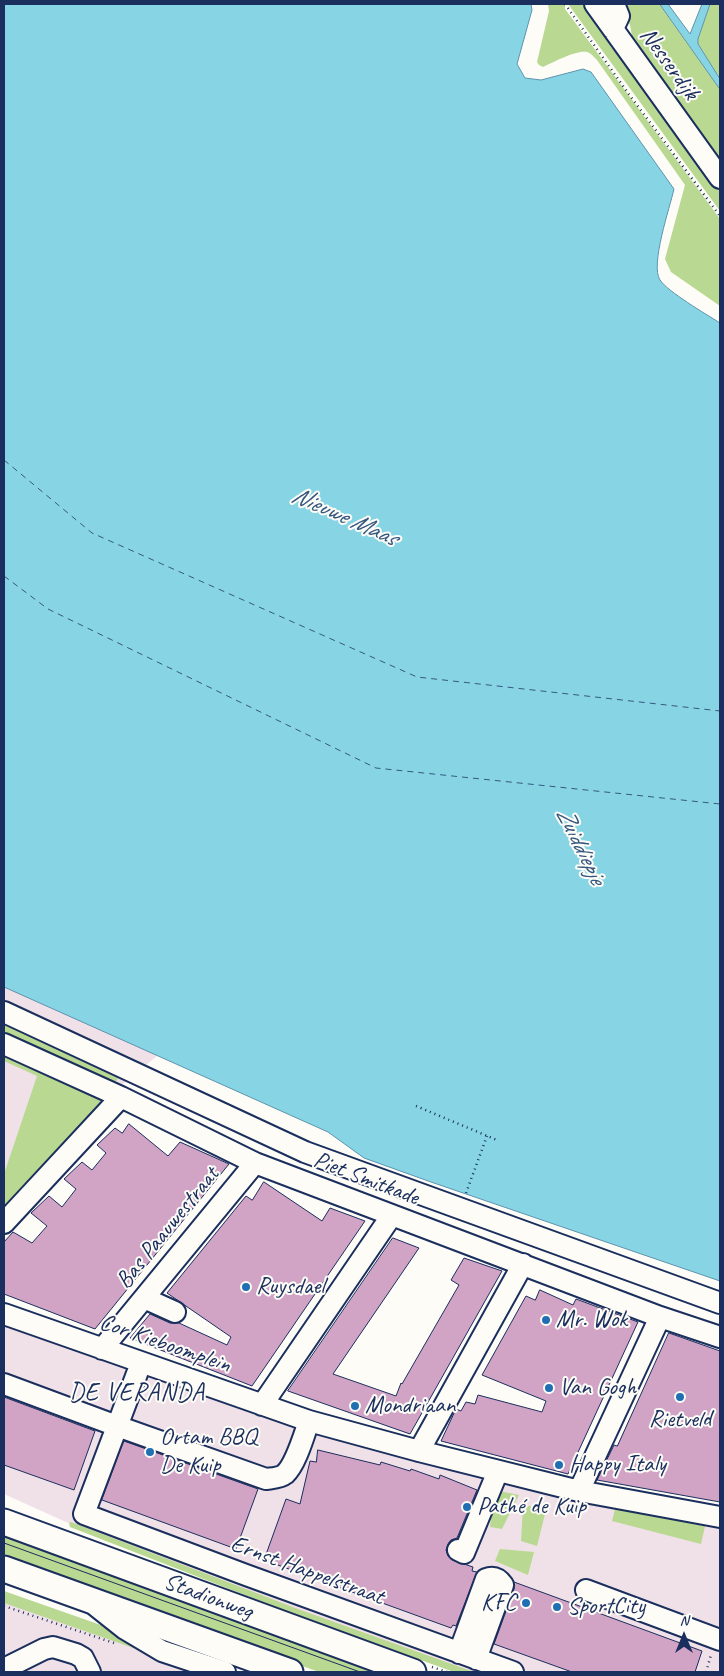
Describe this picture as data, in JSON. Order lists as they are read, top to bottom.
{
  "streets": {
    "main road": ["Stadionweg"],
    "street": [
      "Nesserdijk",
      "Piet Smitkade",
      "Bas Paauwestraat",
      "Cor Kieboomplein",
      "Ernst Happelstraat"
    ]
  },
  "crossings": [
    ["Piet Smitkade", "Bas Paauwestraat"],
    ["Bas Paauwestraat", "Cor Kieboomplein"]
  ],
  "districts": ["DE VERANDA"],
  "water": ["Nieuwe Maas", "Zuiddiepje"],
  "places": [
    "Ruysdael",
    "Mr. Wok",
    "Van Gogh",
    "Rietveld",
    "Mondriaan",
    "Ortam BBQ De Kuip",
    "Happy Italy",
    "Pathé de Kuip",
    "KFC",
    "SportCity"
  ],
  "north": "top"
}
